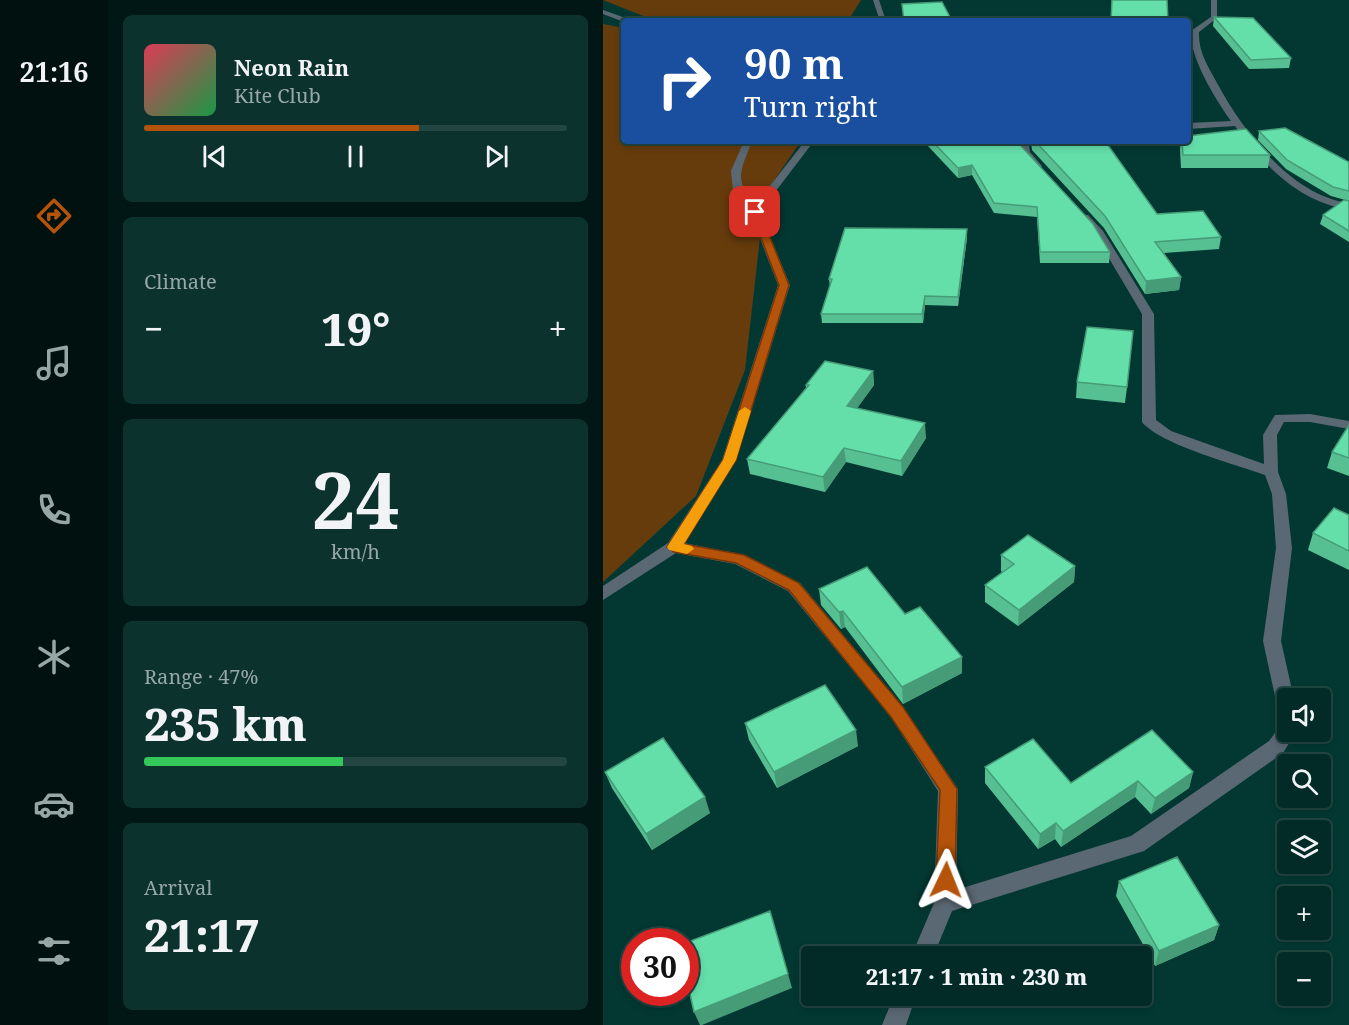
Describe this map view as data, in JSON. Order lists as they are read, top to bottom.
{
  "page": {
    "tabs": "21:16",
    "turn": ["90 m", "Turn right"],
    "song": ["Neon Rain", "Kite Club"],
    "tile": [
      "Climate",
      ["24", "km/h"],
      ["Range · 47%", "235 km"],
      ["Arrival", "21:17"]
    ],
    "heat": ["−", "19°", "+"],
    "map_buttons": ["+", "−"],
    "limit": "30",
    "trip": "21:17 · 1 min · 230 m"
  }
}
